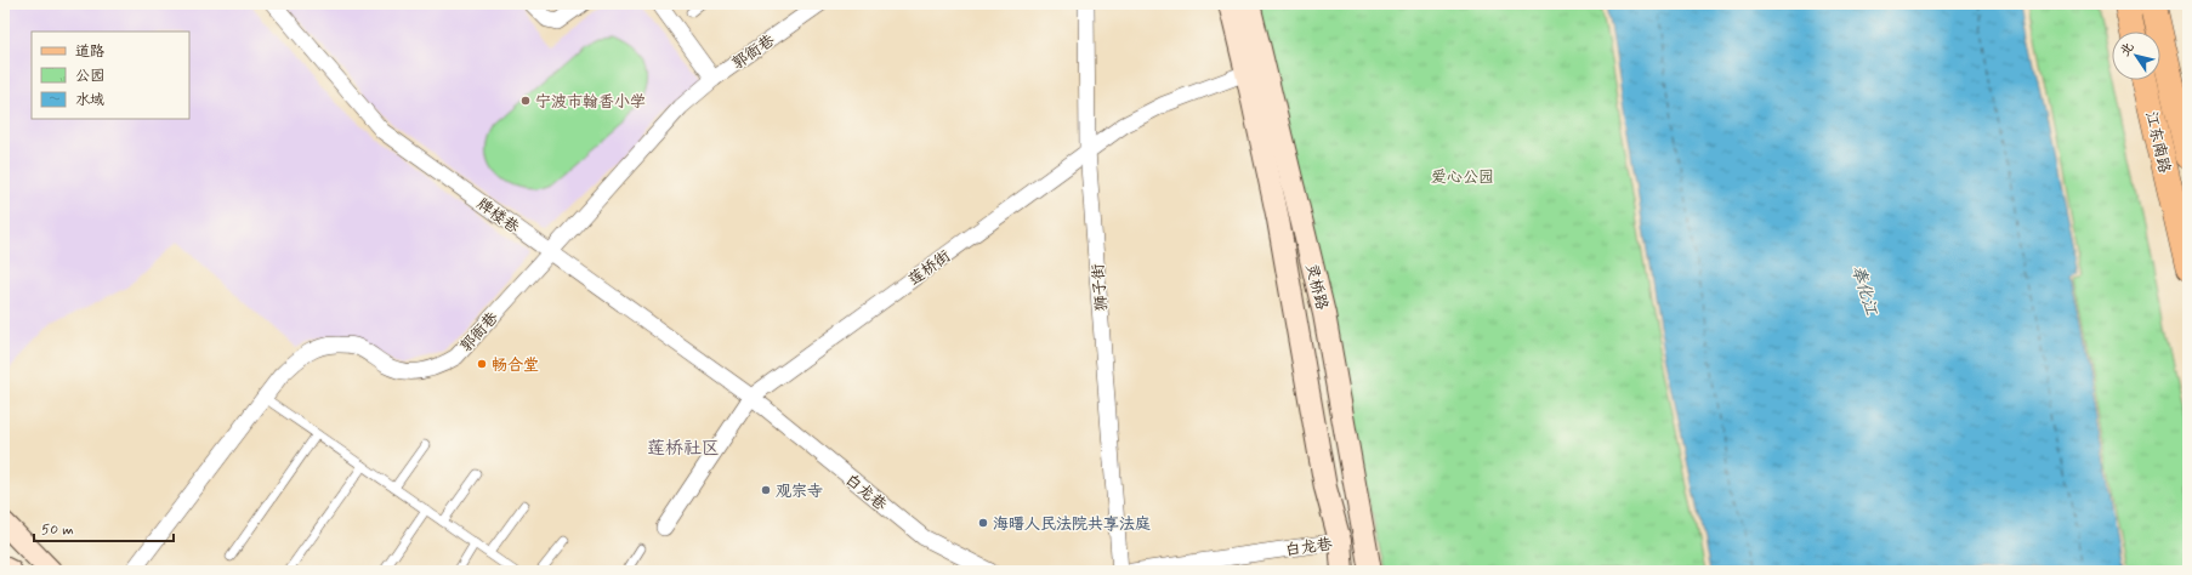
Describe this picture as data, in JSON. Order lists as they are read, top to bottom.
{
  "streets": {
    "main road": ["江东南路", "灵桥路"],
    "street": [
      "郭衙巷",
      "牌楼巷",
      "莲桥街",
      "狮子街",
      "白龙巷"
    ]
  },
  "crossings": [
    ["郭衙巷", "牌楼巷"],
    ["牌楼巷", "莲桥街"],
    ["牌楼巷", "白龙巷"],
    ["莲桥街", "灵桥路"],
    ["莲桥街", "狮子街"],
    ["莲桥街", "白龙巷"],
    ["灵桥路", "白龙巷"]
  ],
  "districts": ["莲桥社区"],
  "water": ["奉化江"],
  "parks": ["爱心公园"],
  "places": [
    "宁波市翰香小学",
    "畅合堂",
    "观宗寺",
    "海曙人民法院共享法庭"
  ],
  "legend": ["道路", "公园", "水域"],
  "scale_bar": "50 m",
  "north": "top left"
}
